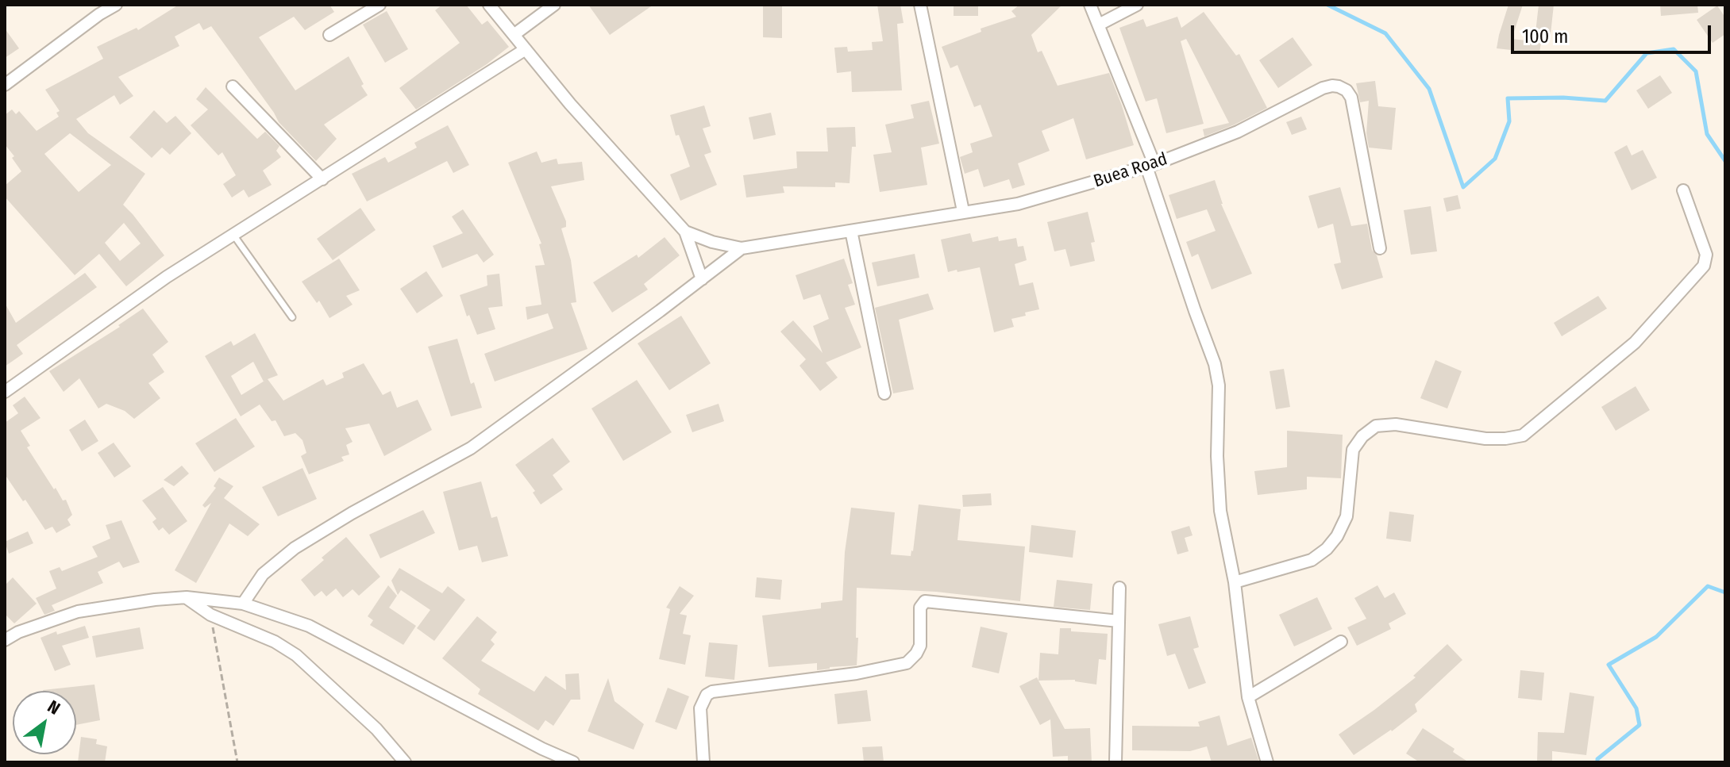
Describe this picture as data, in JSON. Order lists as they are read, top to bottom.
{
  "streets": {
    "street": ["Buea Road"]
  },
  "scale_bar": "100 m",
  "north": "top right"
}
